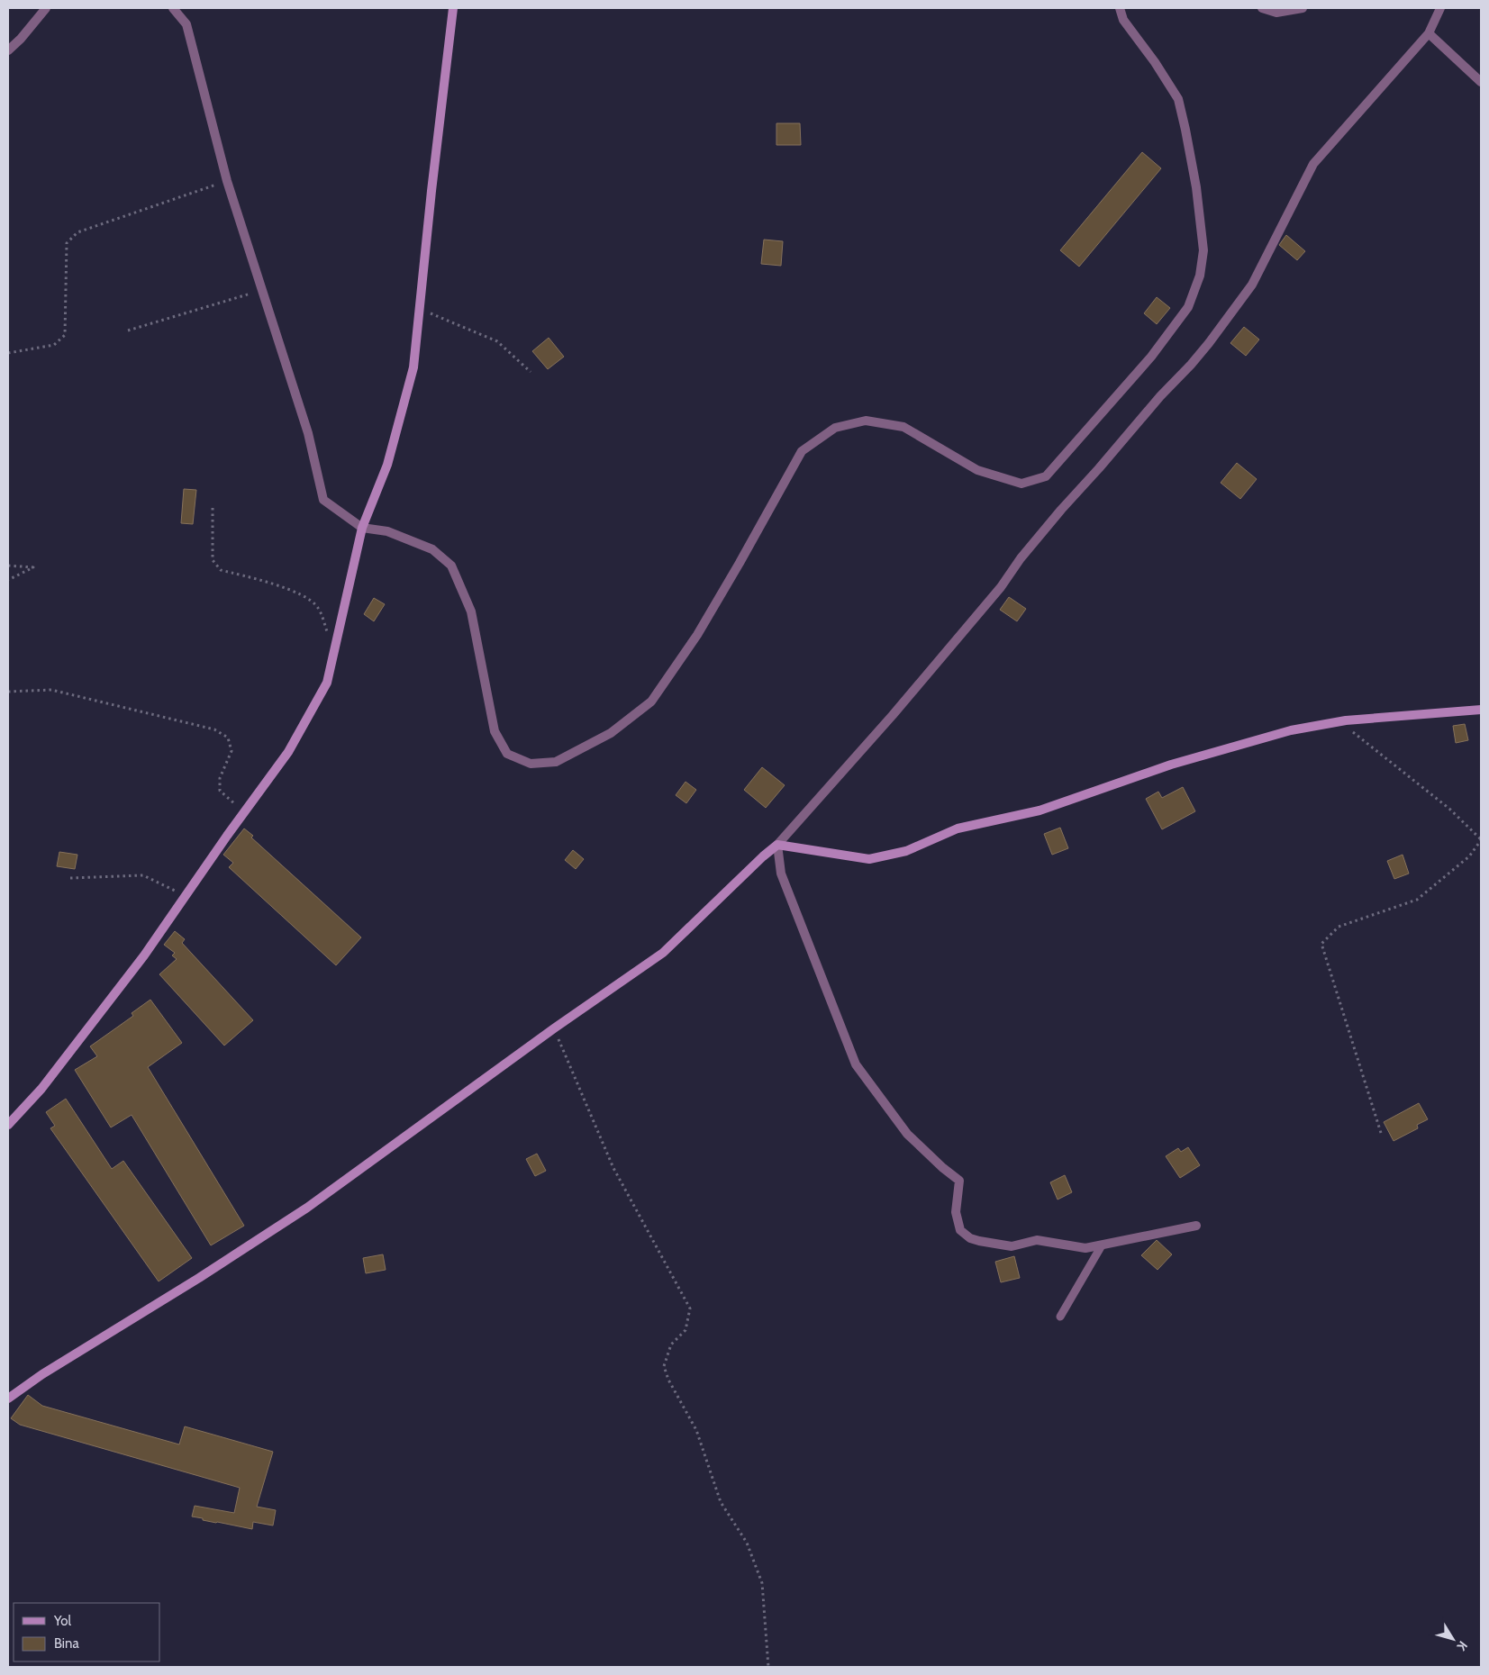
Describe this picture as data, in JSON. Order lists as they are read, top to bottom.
{
  "legend": ["Yol", "Bina"],
  "north": "bottom right"
}
